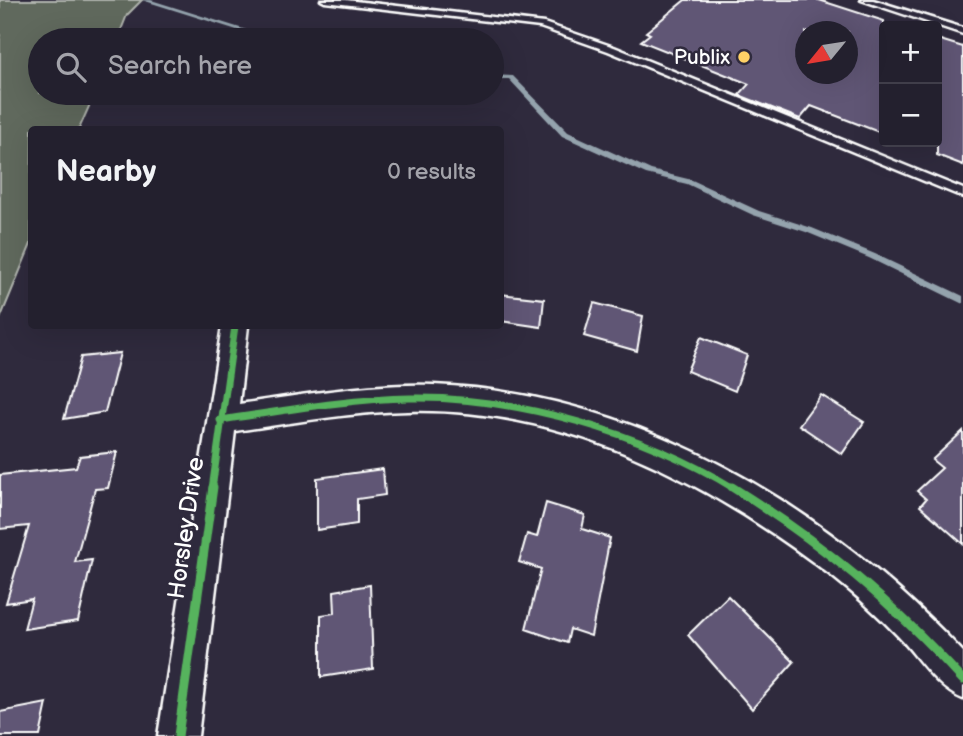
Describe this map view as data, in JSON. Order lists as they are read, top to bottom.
{
  "streets": {
    "street": ["Horsley Drive"]
  },
  "places": ["Publix"],
  "north": "bottom left",
  "page": {
    "map_buttons": ["+", "−"],
    "search": "Search here",
    "heading": ["Nearby", "0 results"]
  }
}
